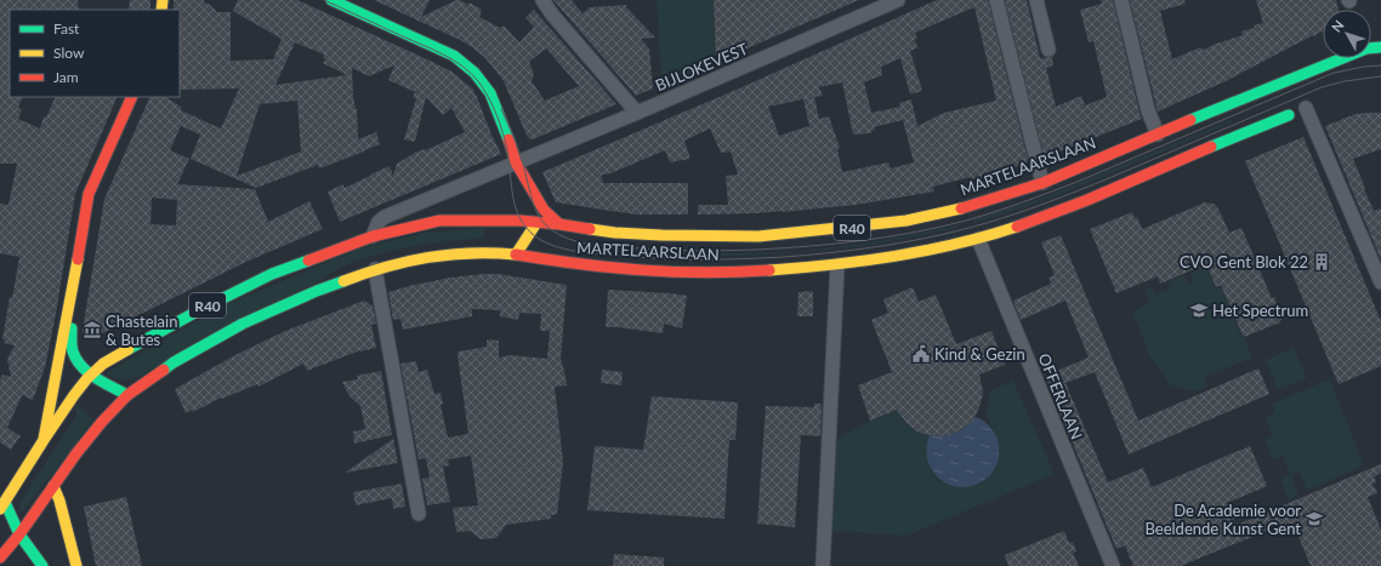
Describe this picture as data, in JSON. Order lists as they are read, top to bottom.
{
  "streets": {
    "main road": ["MARTELAARSLAAN", "R40"],
    "street": ["BIJLOKEVEST", "OFFERLAAN"]
  },
  "crossings": [
    ["MARTELAARSLAAN", "R40"],
    ["MARTELAARSLAAN", "OFFERLAAN"]
  ],
  "places": {
    "building": ["CVO Gent Blok 22"],
    "school or university": ["Het Spectrum", "De Academie voor Beeldende Kunst Gent"],
    "museum": ["Chastelain & Butes"],
    "public building": ["Kind & Gezin"]
  },
  "legend": ["Fast", "Slow", "Jam"],
  "north": "top left"
}
